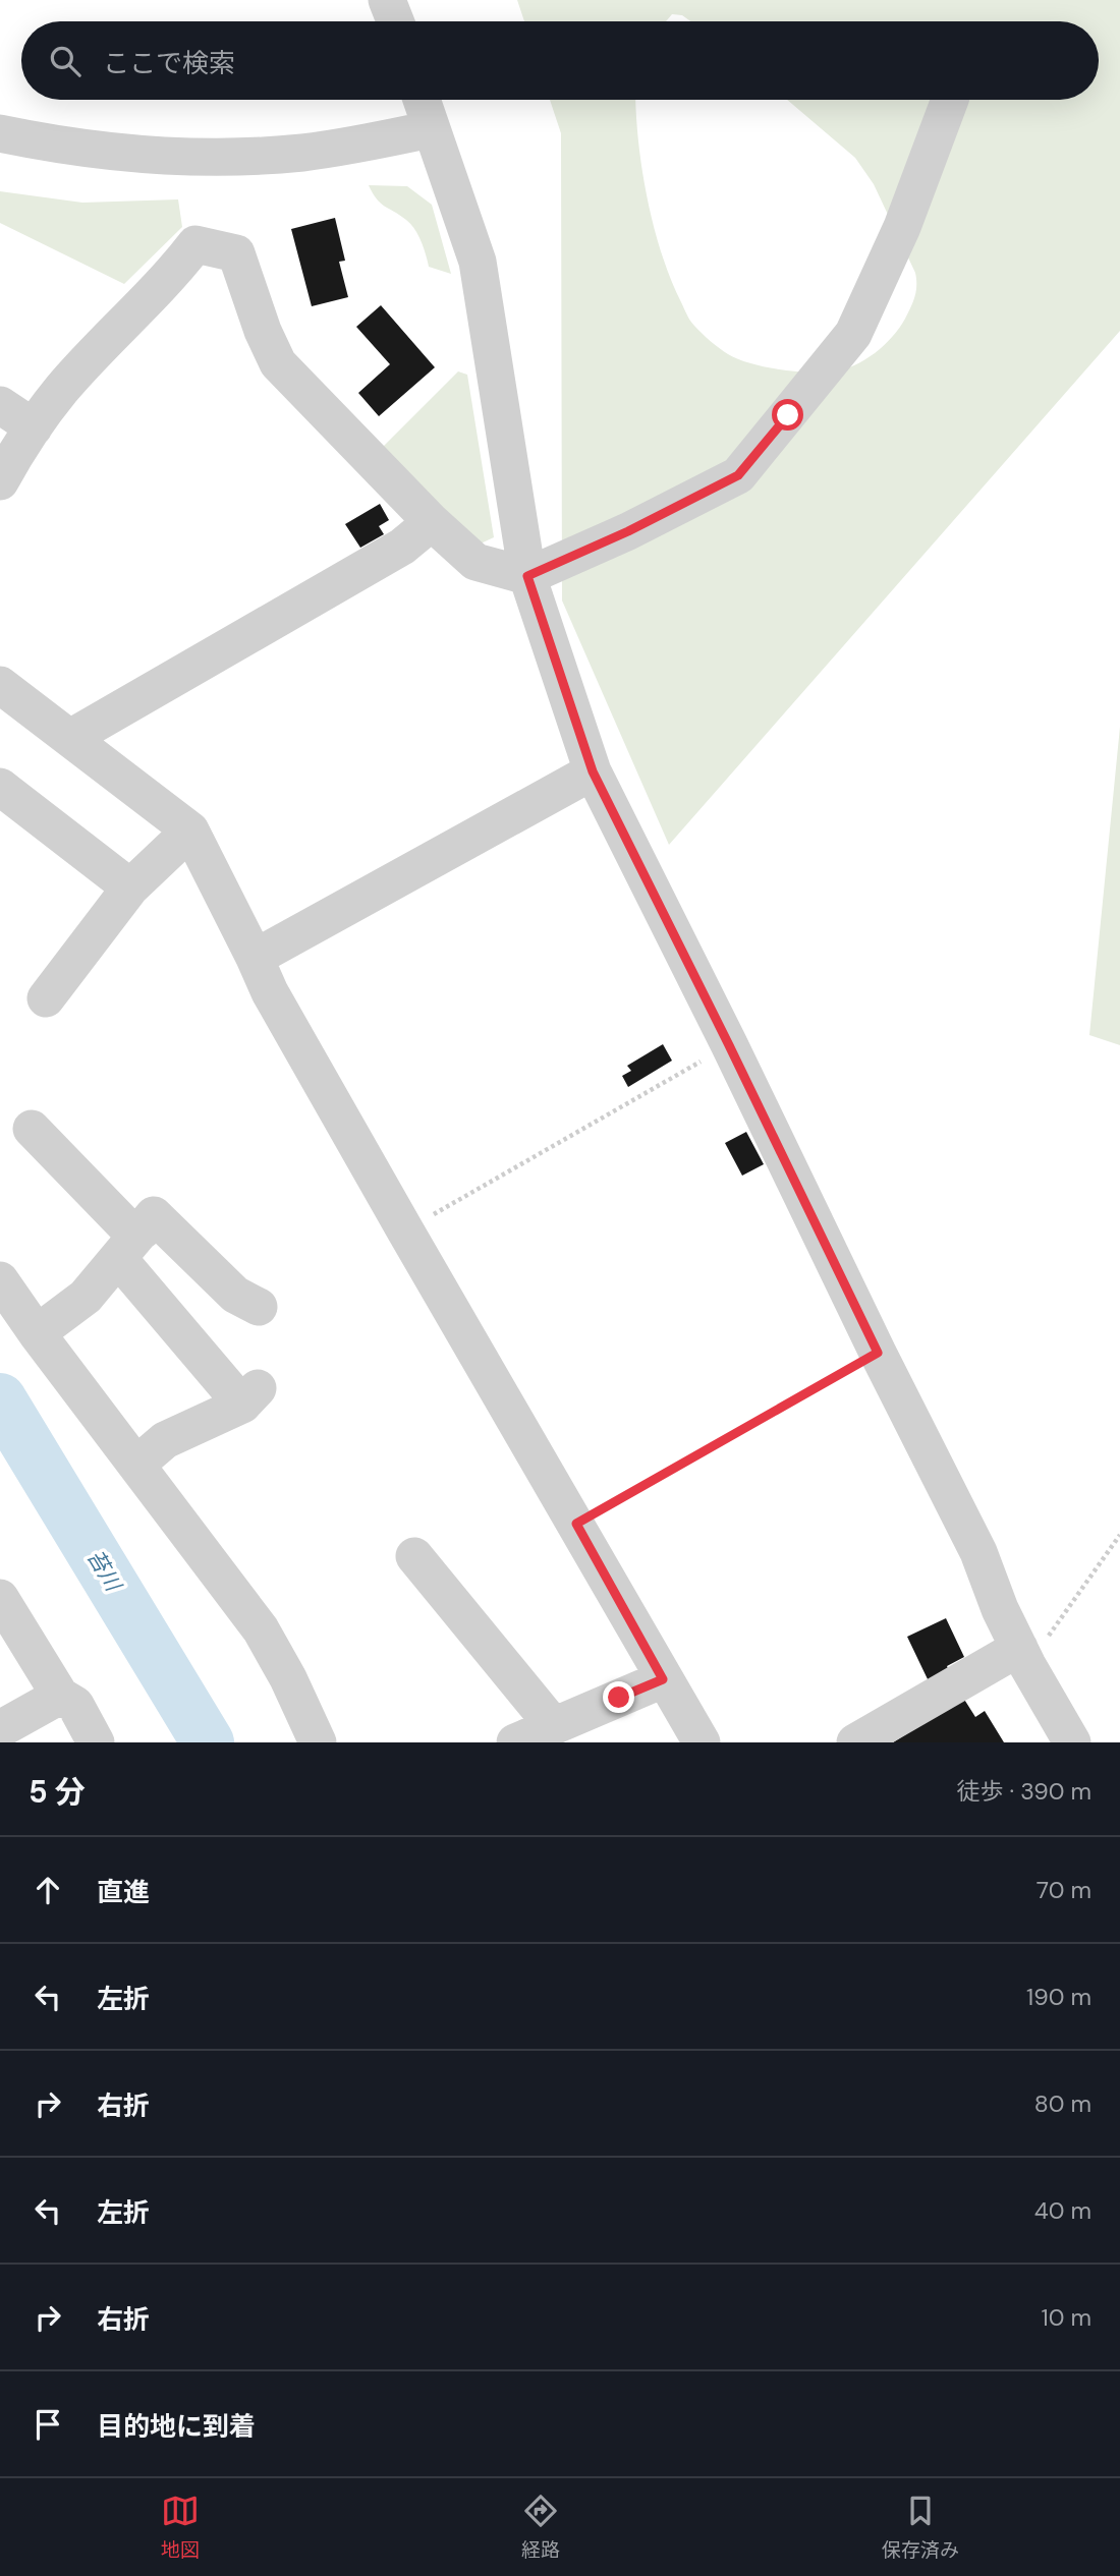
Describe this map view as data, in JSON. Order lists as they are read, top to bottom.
{
  "water": ["苔川"],
  "page": {
    "search": "ここで検索",
    "heading": ["5 分", "徒歩 · 390 m"],
    "list": [
      ["直進", "70 m"],
      ["左折", "190 m"],
      ["右折", "80 m"],
      ["左折", "40 m"],
      ["右折", "10 m"],
      "目的地に到着"
    ],
    "nav": ["地図", "経路", "保存済み"]
  }
}
